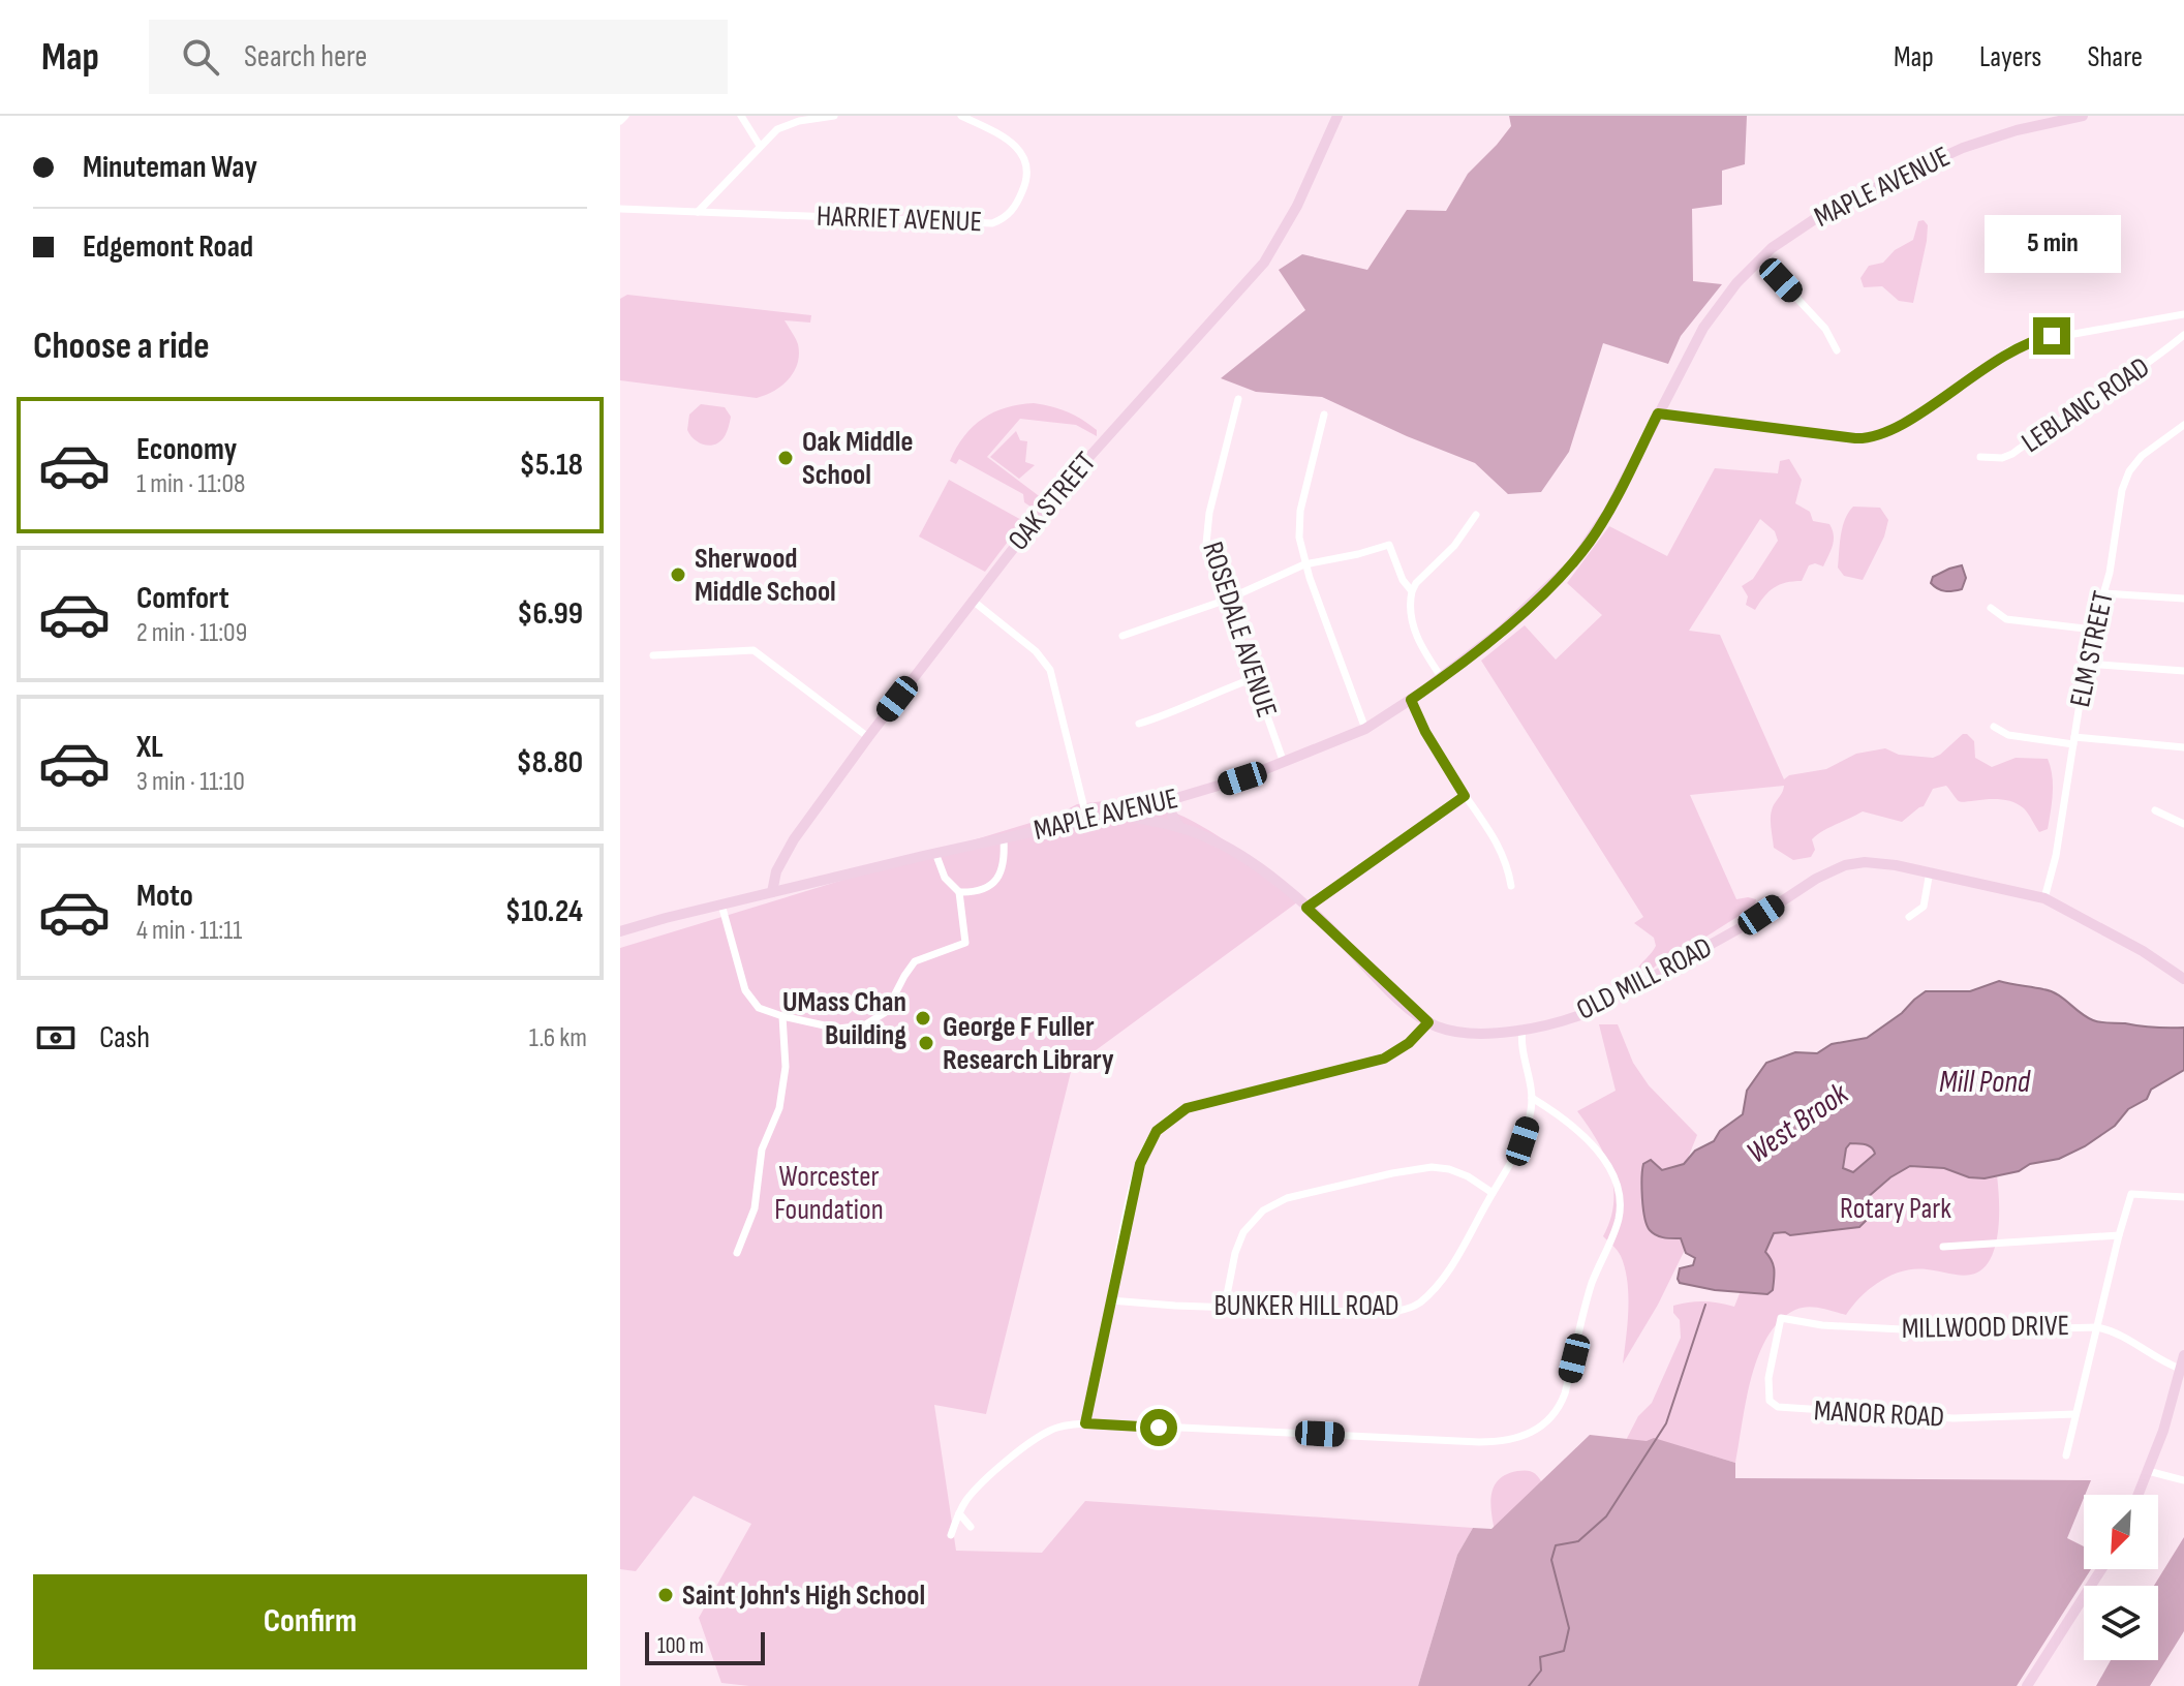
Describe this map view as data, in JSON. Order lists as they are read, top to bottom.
{
  "streets": {
    "street": [
      "MAPLE AVENUE",
      "HARRIET AVENUE",
      "LEBLANC ROAD",
      "OAK STREET",
      "ROSEDALE AVENUE",
      "ELM STREET",
      "OLD MILL ROAD",
      "BUNKER HILL ROAD",
      "MILLWOOD DRIVE",
      "MANOR ROAD"
    ]
  },
  "crossings": [
    ["MAPLE AVENUE", "OAK STREET"],
    ["MAPLE AVENUE", "ROSEDALE AVENUE"],
    ["MAPLE AVENUE", "OLD MILL ROAD"],
    ["ELM STREET", "OLD MILL ROAD"],
    ["OLD MILL ROAD", "BUNKER HILL ROAD"],
    ["MILLWOOD DRIVE", "MANOR ROAD"]
  ],
  "water": ["Mill Pond", "West Brook"],
  "parks": ["Worcester Foundation", "Rotary Park"],
  "places": [
    "Oak Middle School",
    "Sherwood Middle School",
    "UMass Chan Building",
    "George F Fuller Research Library",
    "Saint John's High School"
  ],
  "scale_bar": "100 m",
  "north": "bottom left",
  "page": {
    "header": "Map",
    "search": "Search here",
    "nav": ["Map", "Layers", "Share"],
    "banner": ["Minuteman Way", "Edgemont Road"],
    "bubble": "5 min",
    "heading": "Choose a ride",
    "list": [
      {
        "name": "Economy",
        "note": "1 min · 11:08",
        "value": "$5.18"
      },
      {
        "name": "Comfort",
        "note": "2 min · 11:09",
        "value": "$6.99"
      },
      {
        "name": "XL",
        "note": "3 min · 11:10",
        "value": "$8.80"
      },
      {
        "name": "Moto",
        "note": "4 min · 11:11",
        "value": "$10.24"
      }
    ],
    "pay": ["Cash", "1.6 km"],
    "buttons": "Confirm",
    "scale": "100 m"
  }
}
